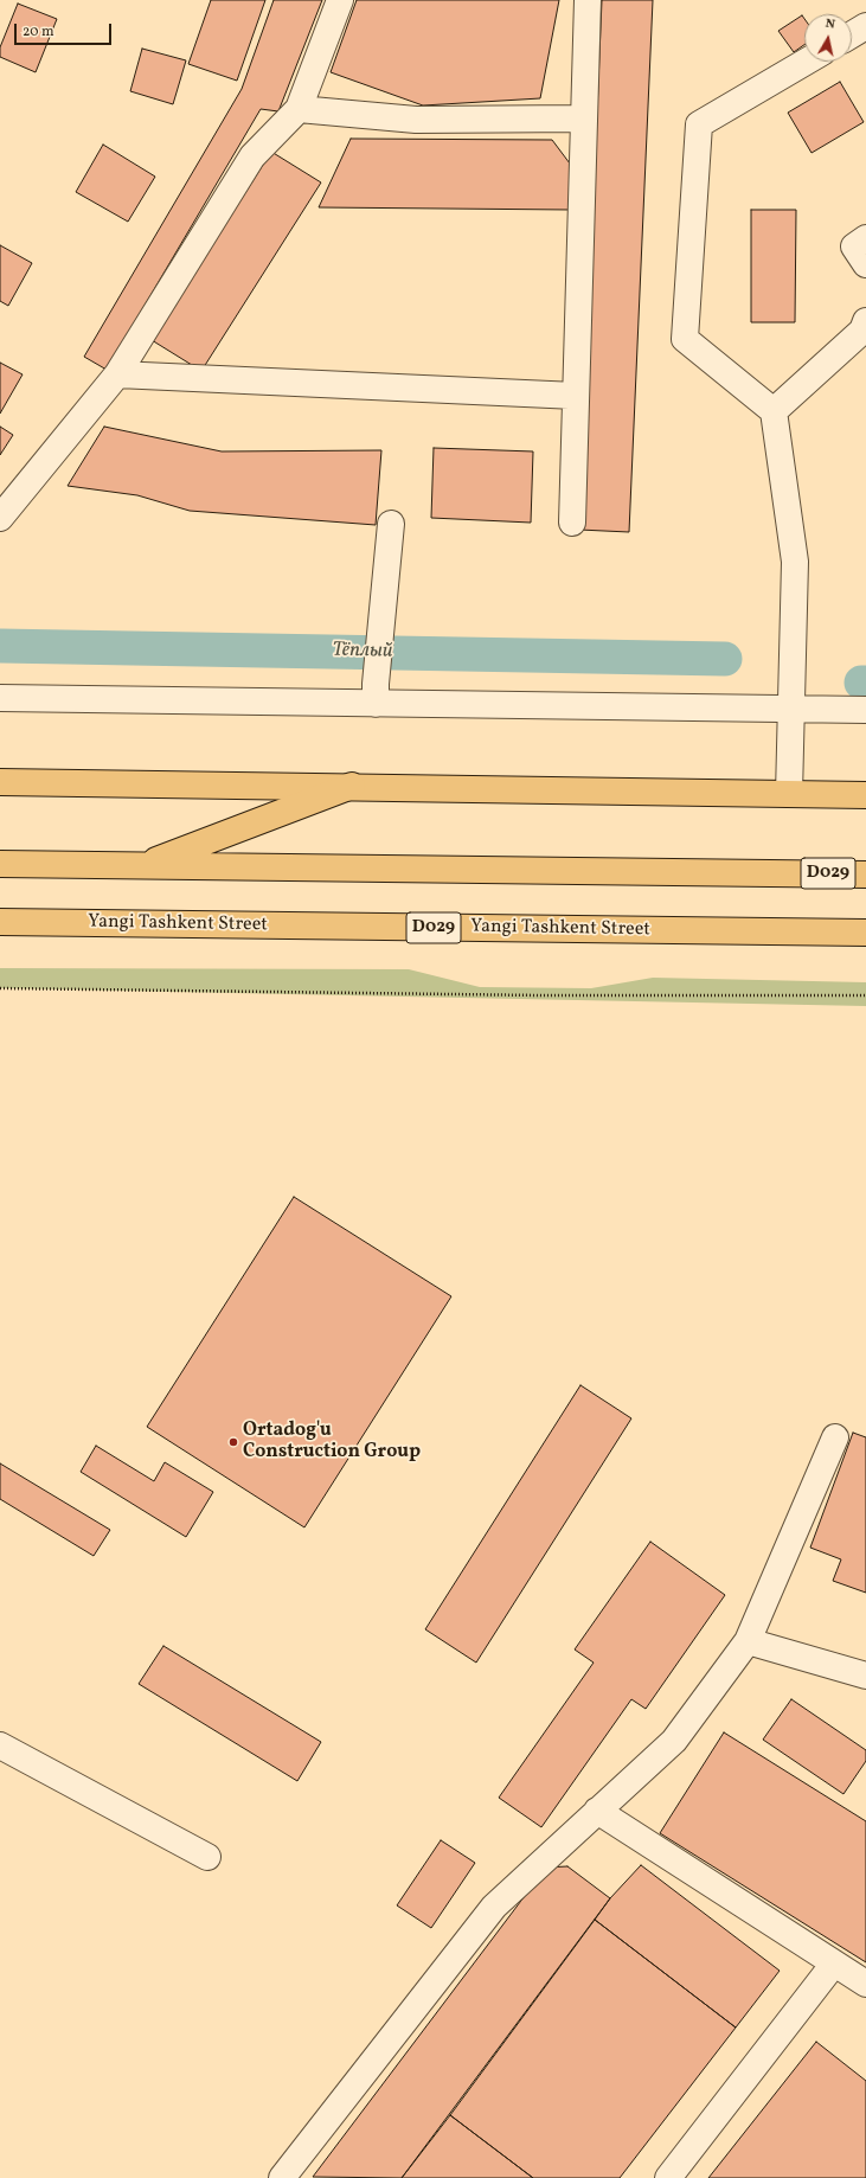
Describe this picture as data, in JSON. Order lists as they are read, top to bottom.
{
  "streets": {
    "main road": ["D029", "Yangi Tashkent Street"]
  },
  "water": ["Тёплый"],
  "places": ["Ortadog'u Construction Group"],
  "scale_bar": "20 m",
  "north": "top"
}
